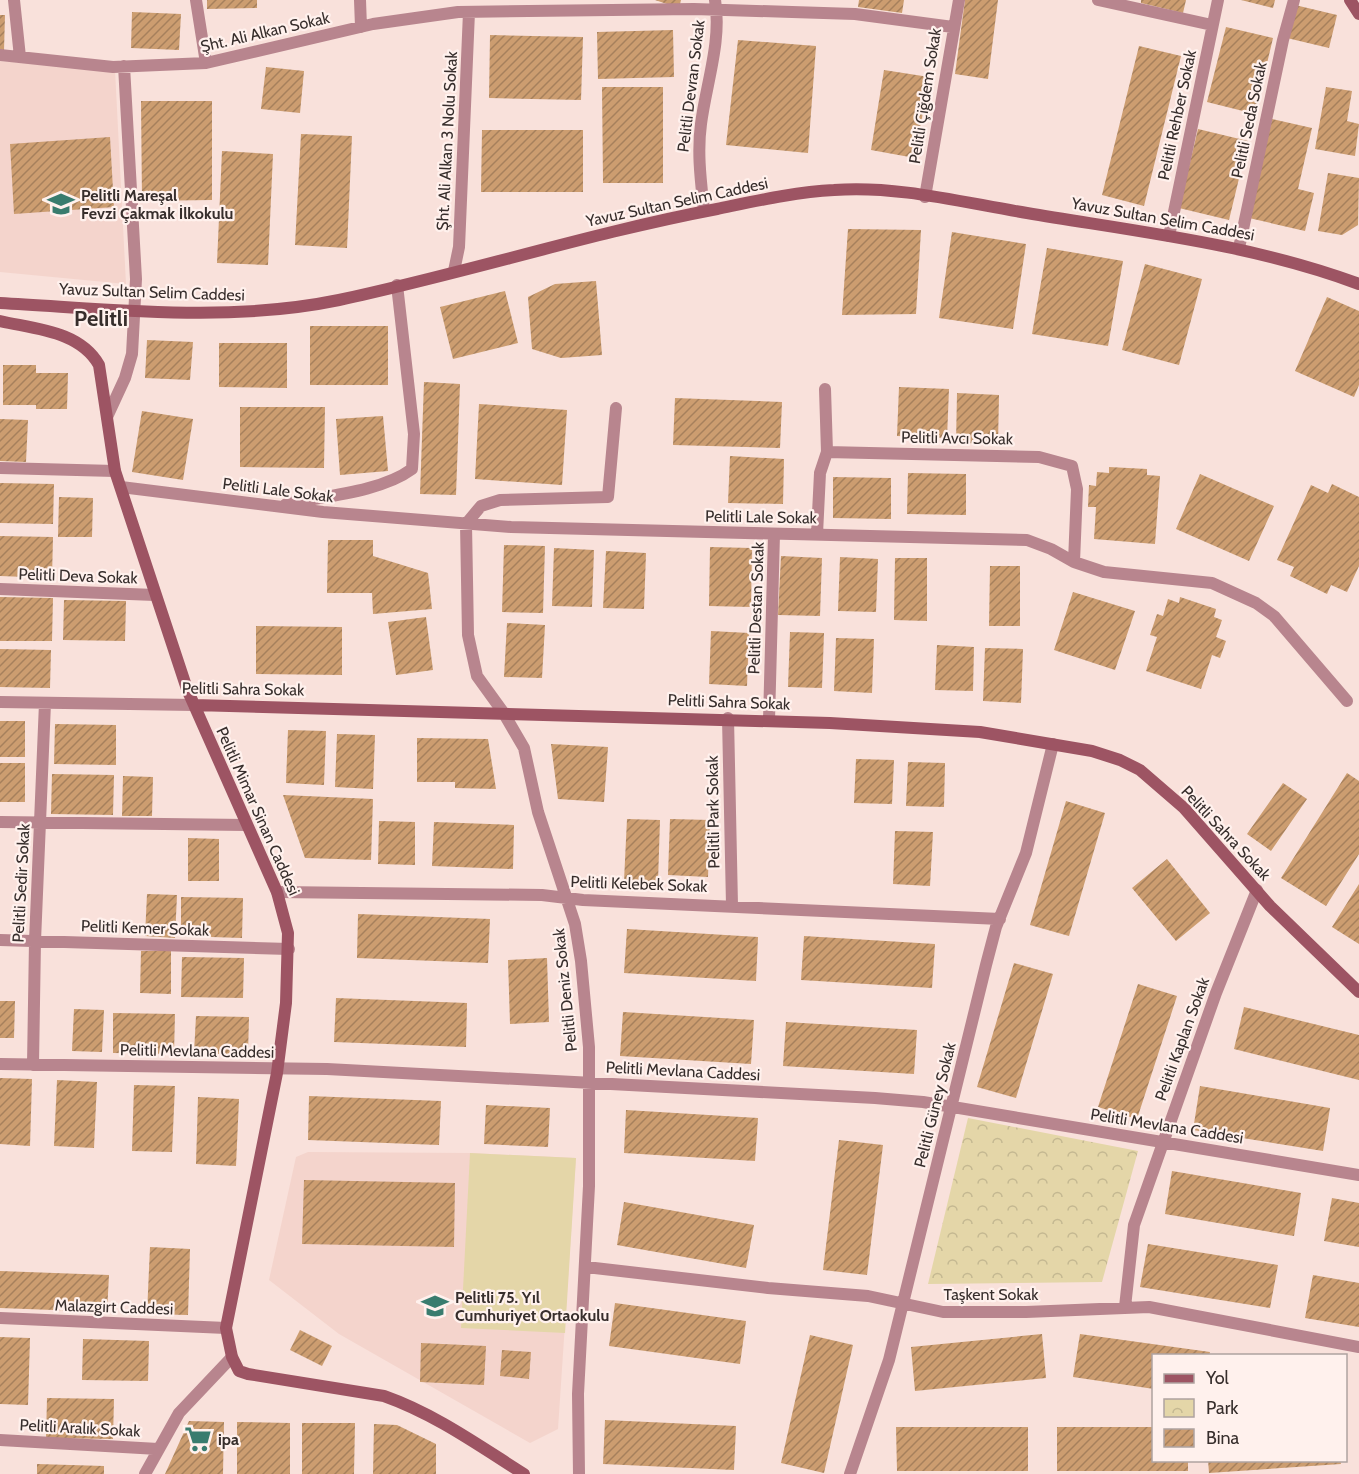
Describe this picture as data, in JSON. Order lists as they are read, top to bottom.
{
  "streets": {
    "street": [
      "Şht. Ali Alkan Sokak",
      "Pelitli Devran Sokak",
      "Pelitli Çiğdem Sokak",
      "Pelitli Rehber Sokak",
      "Pelitli Seda Sokak",
      "Şht. Ali Alkan 3 Nolu Sokak",
      "Yavuz Sultan Selim Caddesi",
      "Pelitli Avcı Sokak",
      "Pelitli Lale Sokak",
      "Pelitli Deva Sokak",
      "Pelitli Destan Sokak",
      "Pelitli Sahra Sokak",
      "Pelitli Mimar Sinan Caddesi",
      "Pelitli Park Sokak",
      "Pelitli Sedir Sokak",
      "Pelitli Kelebek Sokak",
      "Pelitli Kemer Sokak",
      "Pelitli Deniz Sokak",
      "Pelitli Kaplan Sokak",
      "Pelitli Mevlana Caddesi",
      "Pelitli Güney Sokak",
      "Taşkent Sokak",
      "Malazgirt Caddesi",
      "Pelitli Aralık Sokak"
    ]
  },
  "crossings": [
    ["Şht. Ali Alkan Sokak", "Pelitli Devran Sokak"],
    ["Şht. Ali Alkan Sokak", "Pelitli Çiğdem Sokak"],
    ["Şht. Ali Alkan Sokak", "Şht. Ali Alkan 3 Nolu Sokak"],
    ["Pelitli Devran Sokak", "Yavuz Sultan Selim Caddesi"],
    ["Pelitli Çiğdem Sokak", "Yavuz Sultan Selim Caddesi"],
    ["Pelitli Rehber Sokak", "Yavuz Sultan Selim Caddesi"],
    ["Pelitli Seda Sokak", "Yavuz Sultan Selim Caddesi"],
    ["Şht. Ali Alkan 3 Nolu Sokak", "Yavuz Sultan Selim Caddesi"],
    ["Pelitli Avcı Sokak", "Pelitli Lale Sokak"],
    ["Pelitli Lale Sokak", "Pelitli Destan Sokak"],
    ["Pelitli Lale Sokak", "Pelitli Mimar Sinan Caddesi"],
    ["Pelitli Lale Sokak", "Pelitli Deniz Sokak"],
    ["Pelitli Deva Sokak", "Pelitli Mimar Sinan Caddesi"],
    ["Pelitli Destan Sokak", "Pelitli Sahra Sokak"],
    ["Pelitli Sahra Sokak", "Pelitli Mimar Sinan Caddesi"],
    ["Pelitli Sahra Sokak", "Pelitli Park Sokak"],
    ["Pelitli Sahra Sokak", "Pelitli Sedir Sokak"],
    ["Pelitli Sahra Sokak", "Pelitli Deniz Sokak"],
    ["Pelitli Sahra Sokak", "Pelitli Kaplan Sokak"],
    ["Pelitli Sahra Sokak", "Pelitli Güney Sokak"],
    ["Pelitli Mimar Sinan Caddesi", "Pelitli Kelebek Sokak"],
    ["Pelitli Mimar Sinan Caddesi", "Pelitli Kemer Sokak"],
    ["Pelitli Mimar Sinan Caddesi", "Pelitli Mevlana Caddesi"],
    ["Pelitli Mimar Sinan Caddesi", "Malazgirt Caddesi"],
    ["Pelitli Park Sokak", "Pelitli Kelebek Sokak"],
    ["Pelitli Sedir Sokak", "Pelitli Kemer Sokak"],
    ["Pelitli Sedir Sokak", "Pelitli Mevlana Caddesi"],
    ["Pelitli Kelebek Sokak", "Pelitli Deniz Sokak"],
    ["Pelitli Kelebek Sokak", "Pelitli Güney Sokak"],
    ["Pelitli Deniz Sokak", "Pelitli Mevlana Caddesi"],
    ["Pelitli Deniz Sokak", "Taşkent Sokak"],
    ["Pelitli Kaplan Sokak", "Pelitli Mevlana Caddesi"],
    ["Pelitli Kaplan Sokak", "Taşkent Sokak"],
    ["Pelitli Mevlana Caddesi", "Pelitli Güney Sokak"],
    ["Pelitli Güney Sokak", "Taşkent Sokak"]
  ],
  "districts": ["Pelitli"],
  "places": {
    "school or university": ["Pelitli Mareşal Fevzi Çakmak İlkokulu", "Pelitli 75. Yıl Cumhuriyet Ortaokulu"],
    "supermarket": ["ipa"]
  },
  "legend": ["Yol", "Park", "Bina"]
}
